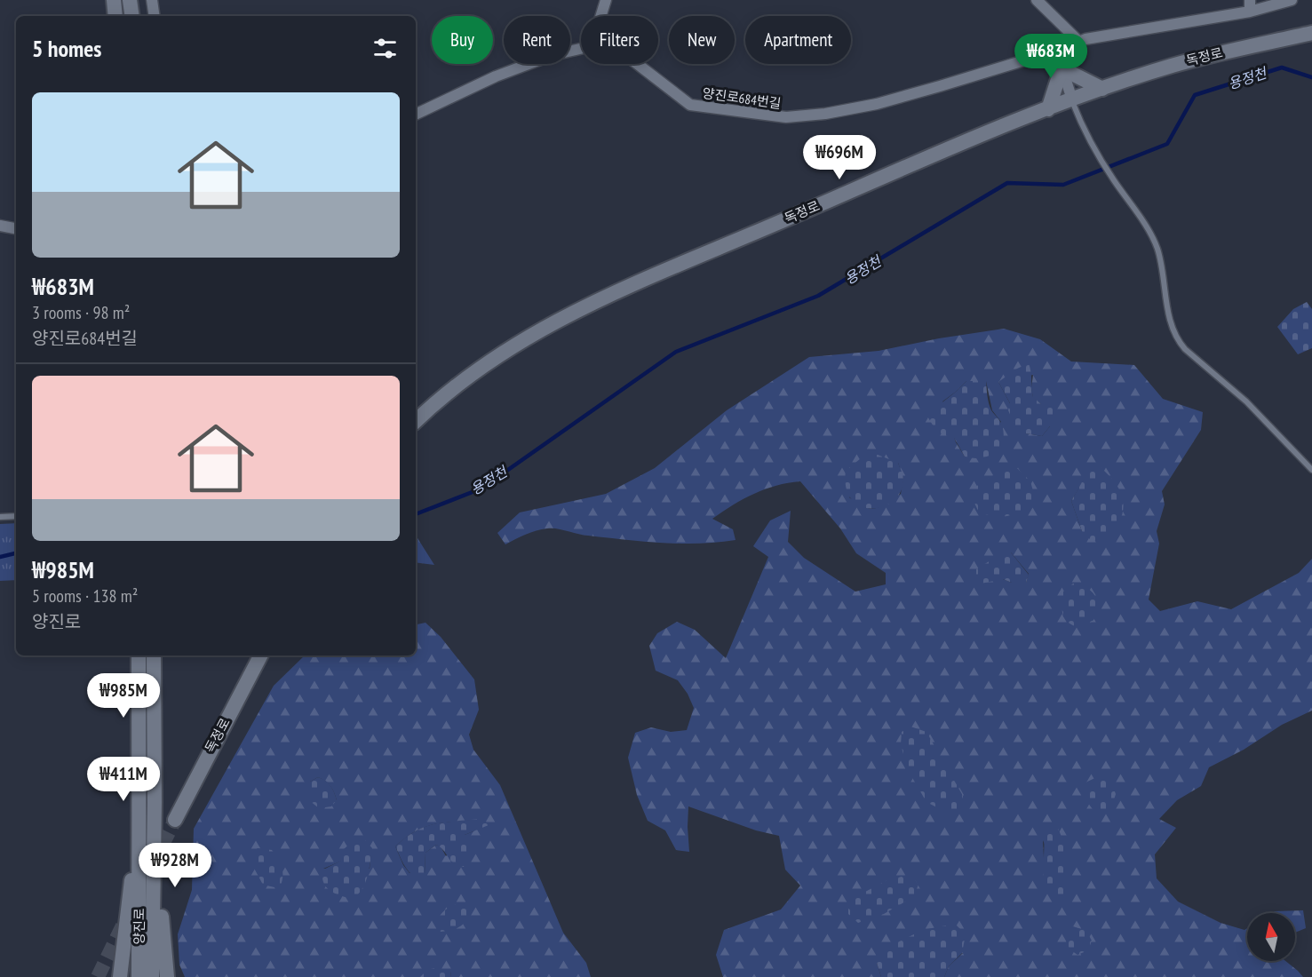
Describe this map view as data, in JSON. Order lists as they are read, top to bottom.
{
  "streets": {
    "street": ["독정로", "양진로684번길", "양진로"]
  },
  "water": ["용정천"],
  "north": "top",
  "page": {
    "chip": [
      "Buy",
      "Rent",
      "Filters",
      "New",
      "Apartment"
    ],
    "heading": "5 homes",
    "price": [
      "₩683M",
      "₩696M",
      "₩985M",
      "₩411M",
      "₩928M"
    ],
    "list": [
      {
        "name": "₩683M",
        "note": "3 rooms · 98 m² · 양진로684번길"
      },
      {
        "name": "₩985M",
        "note": "5 rooms · 138 m² · 양진로"
      }
    ]
  }
}
